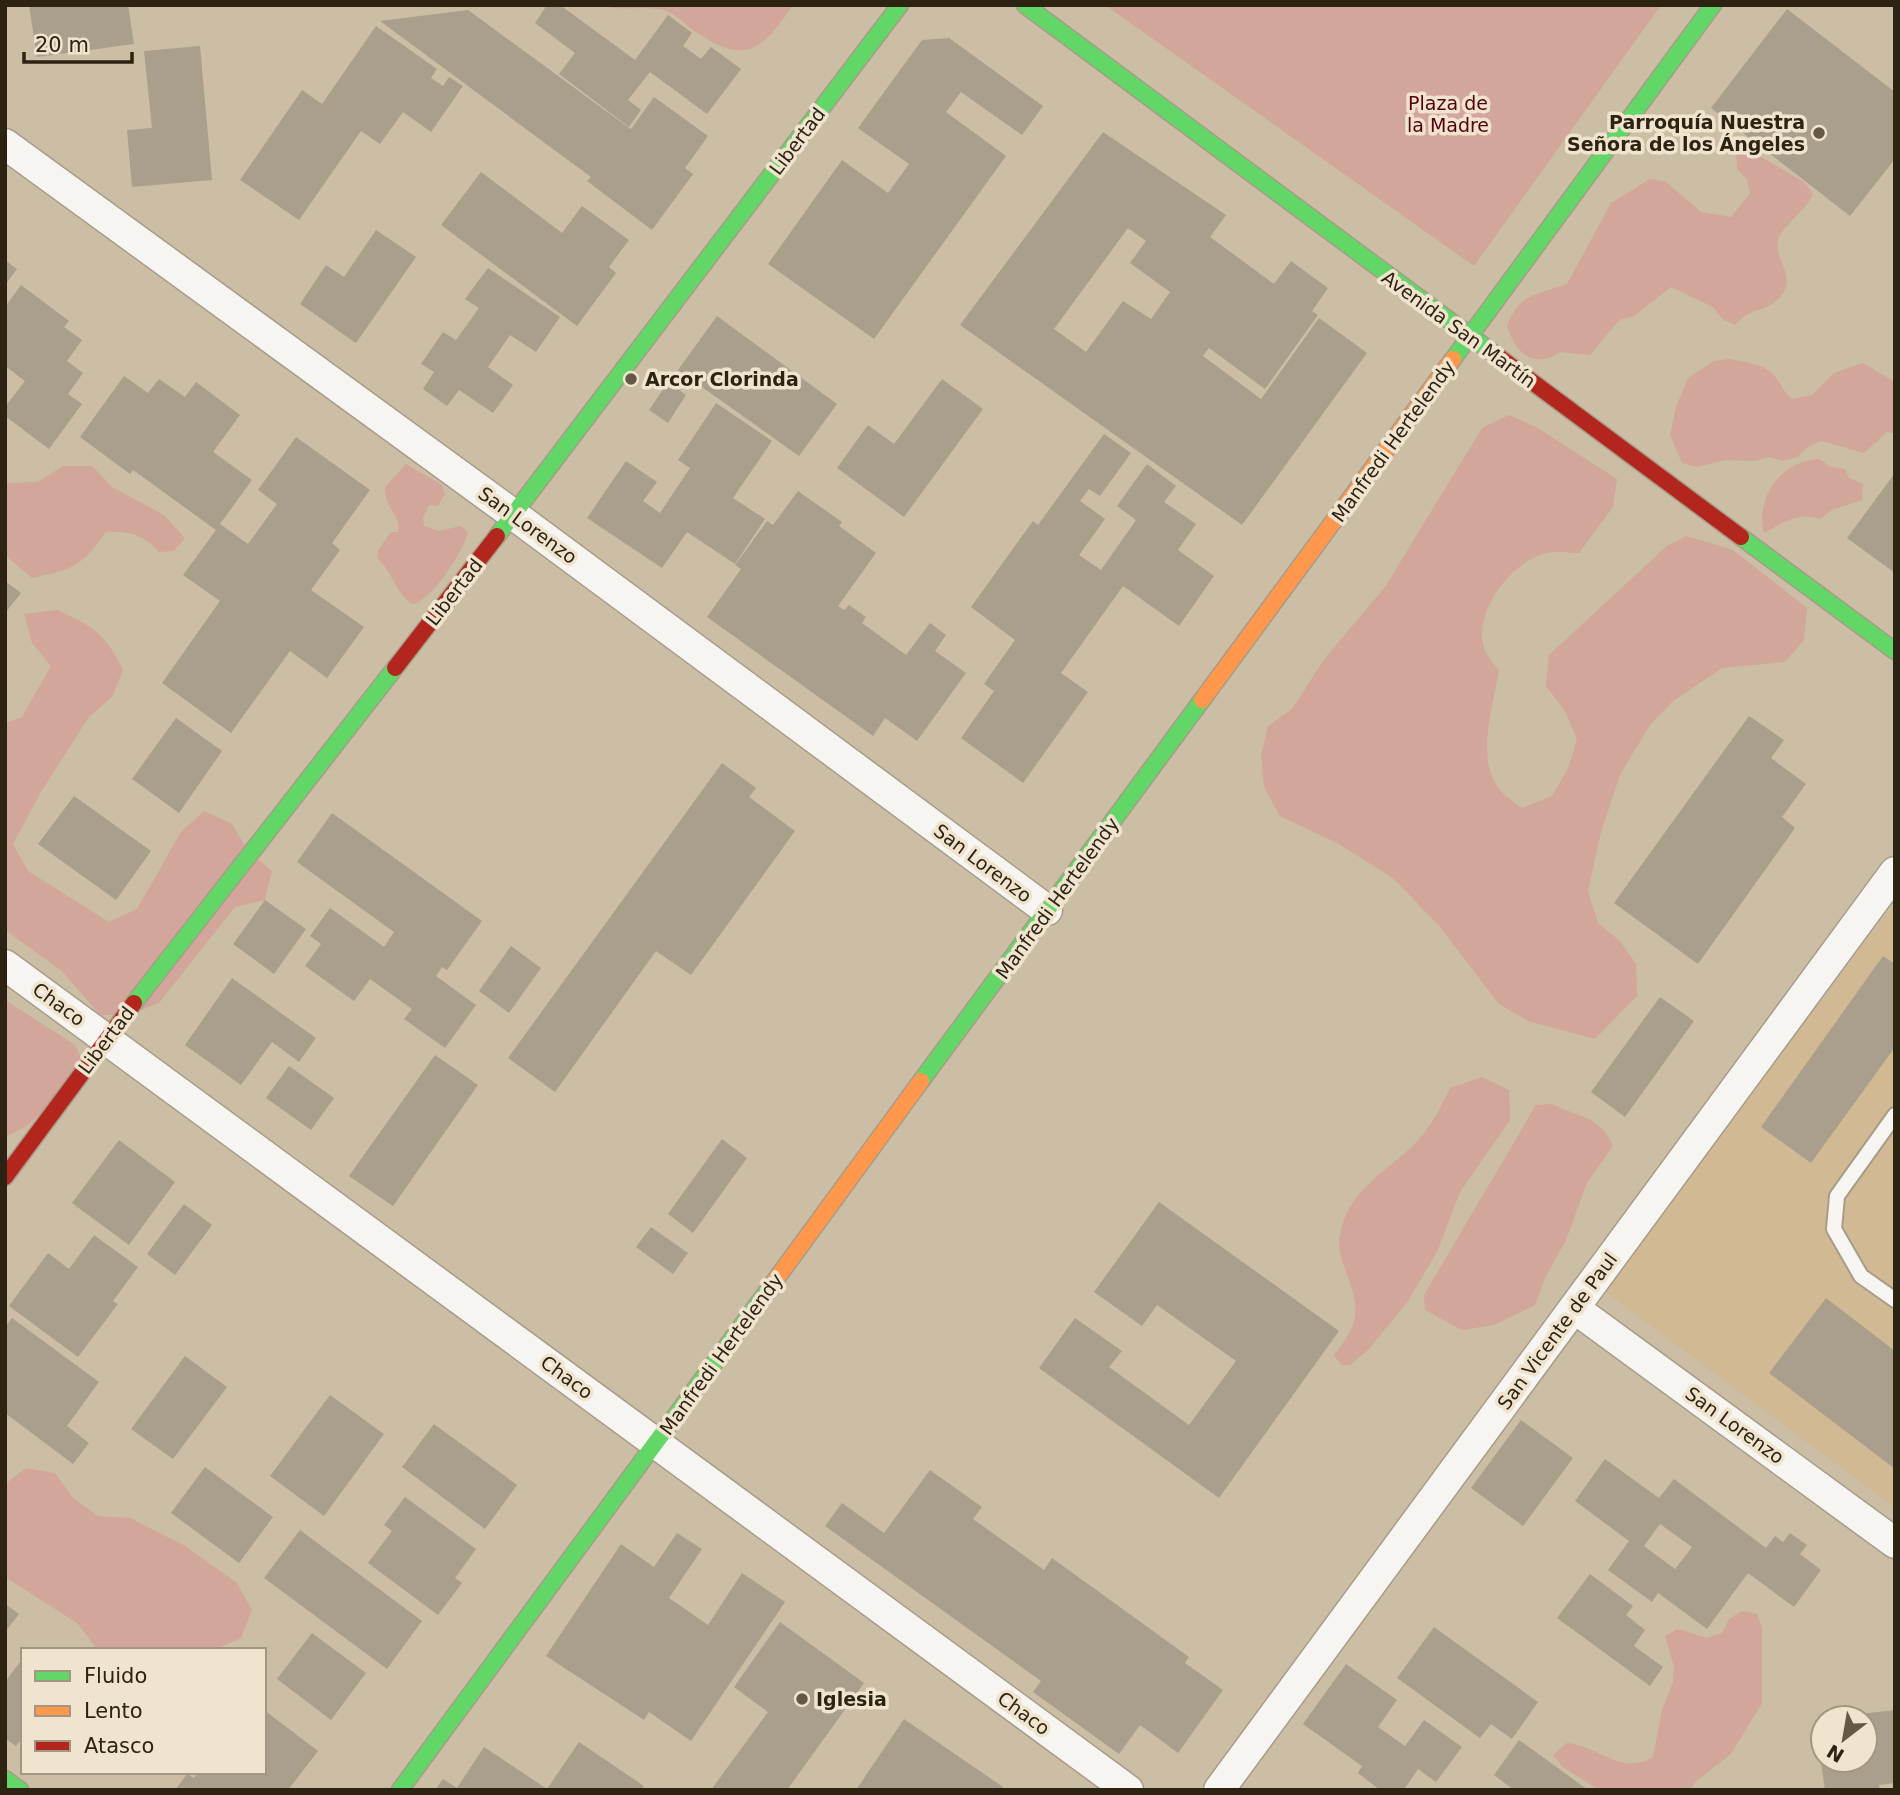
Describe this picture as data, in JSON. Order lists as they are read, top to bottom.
{
  "streets": {
    "street": [
      "Libertad",
      "Avenida San Martín",
      "Manfredi Hertelendy",
      "San Lorenzo",
      "Chaco",
      "San Vicente de Paul"
    ]
  },
  "crossings": [
    ["Libertad", "San Lorenzo"],
    ["Libertad", "Chaco"],
    ["Avenida San Martín", "Manfredi Hertelendy"],
    ["Manfredi Hertelendy", "San Lorenzo"],
    ["Manfredi Hertelendy", "Chaco"],
    ["San Lorenzo", "San Vicente de Paul"]
  ],
  "parks": ["Plaza de la Madre"],
  "places": ["Parroquía Nuestra Señora de los Ángeles", "Arcor Clorinda", "Iglesia"],
  "legend": ["Fluido", "Lento", "Atasco"],
  "scale_bar": "20 m",
  "north": "bottom left"
}
